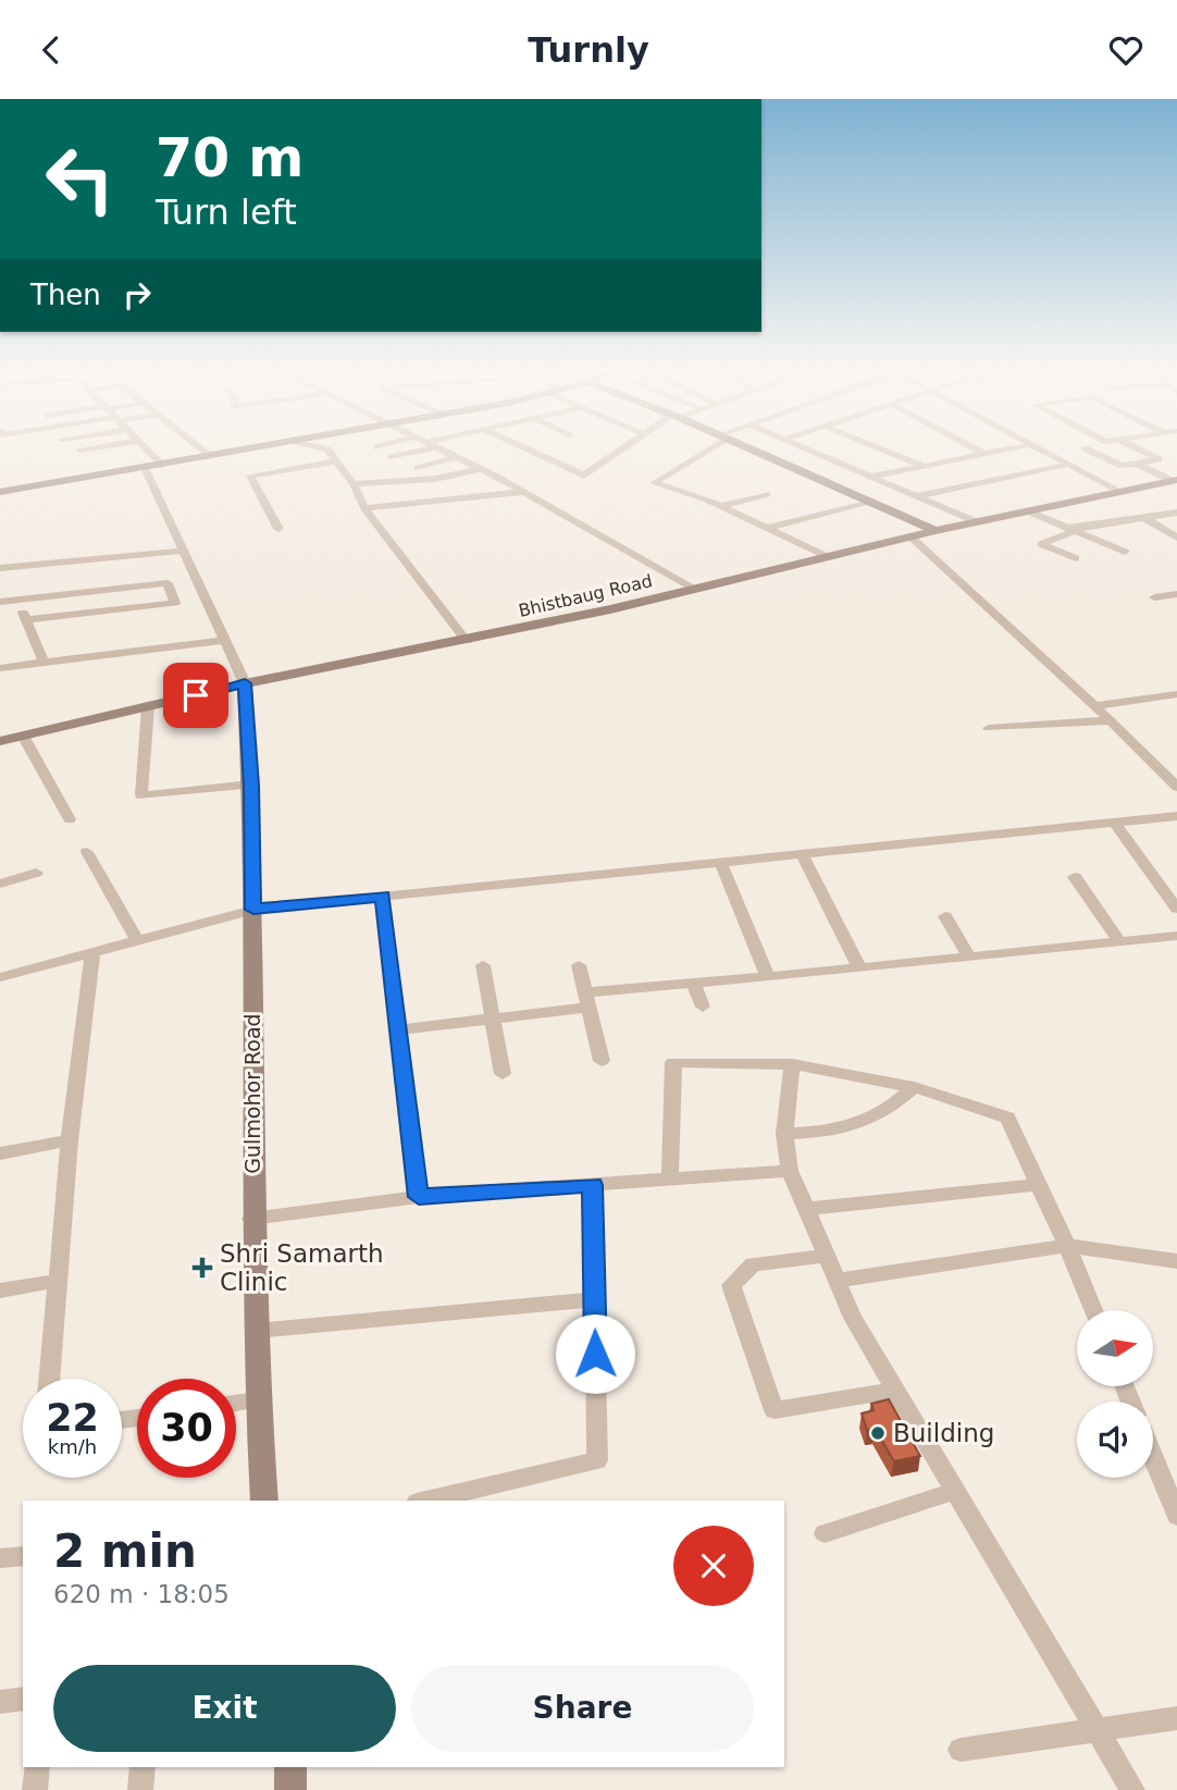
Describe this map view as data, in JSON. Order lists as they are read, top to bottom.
{
  "streets": {
    "street": ["Bhistbaug Road", "Gulmohor Road"]
  },
  "crossings": [
    ["Bhistbaug Road", "Gulmohor Road"]
  ],
  "places": {
    "health": ["Shri Samarth Clinic"],
    "other": ["Building"]
  },
  "north": "right",
  "page": {
    "header": "Turnly",
    "turn": ["70 m", "Turn left"],
    "then": "Then",
    "speed": "22 km/h",
    "limit": "30",
    "heading": ["2 min", "620 m · 18:05"],
    "buttons": ["Exit", "Share"]
  }
}
